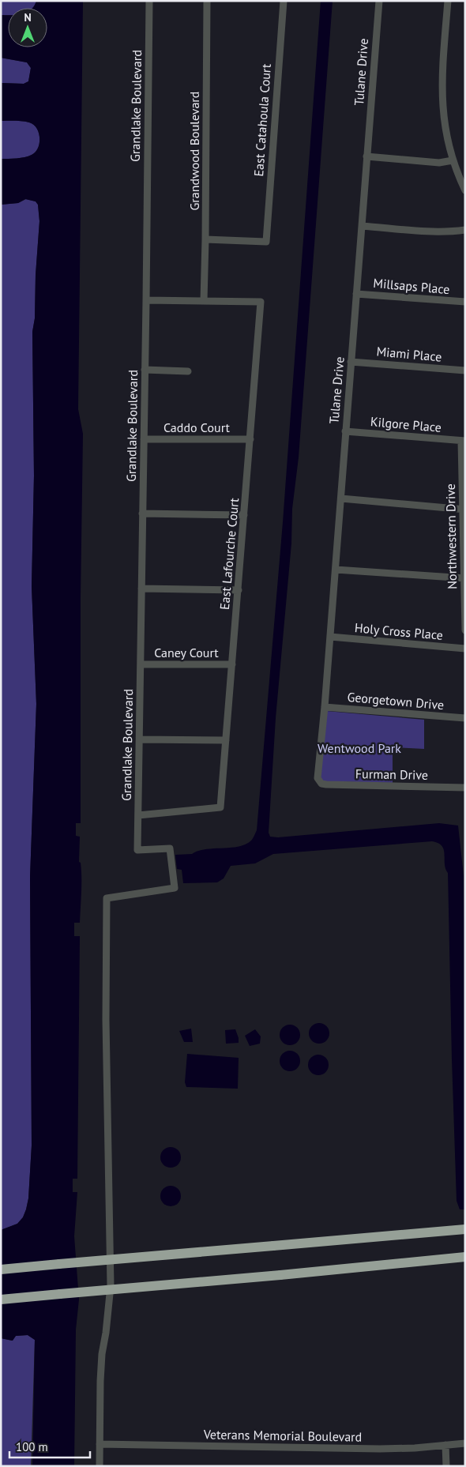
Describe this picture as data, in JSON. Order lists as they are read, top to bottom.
{
  "streets": {
    "street": [
      "Tulane Drive",
      "Grandlake Boulevard",
      "East Catahoula Court",
      "Grandwood Boulevard",
      "Millsaps Place",
      "Miami Place",
      "Kilgore Place",
      "Caddo Court",
      "Northwestern Drive",
      "East Lafourche Court",
      "Holy Cross Place",
      "Caney Court",
      "Georgetown Drive",
      "Furman Drive",
      "Veterans Memorial Boulevard"
    ]
  },
  "crossings": [
    ["Tulane Drive", "Millsaps Place"],
    ["Tulane Drive", "Miami Place"],
    ["Tulane Drive", "Kilgore Place"],
    ["Tulane Drive", "Holy Cross Place"],
    ["Tulane Drive", "Georgetown Drive"],
    ["Tulane Drive", "Furman Drive"],
    ["Grandlake Boulevard", "Caddo Court"],
    ["Grandlake Boulevard", "East Lafourche Court"],
    ["Grandlake Boulevard", "Caney Court"],
    ["Grandlake Boulevard", "Veterans Memorial Boulevard"],
    ["East Catahoula Court", "Grandwood Boulevard"],
    ["Grandwood Boulevard", "East Lafourche Court"],
    ["Kilgore Place", "Northwestern Drive"],
    ["Caddo Court", "East Lafourche Court"],
    ["East Lafourche Court", "Caney Court"]
  ],
  "parks": ["Wentwood Park"],
  "scale_bar": "100 m",
  "north": "top"
}
